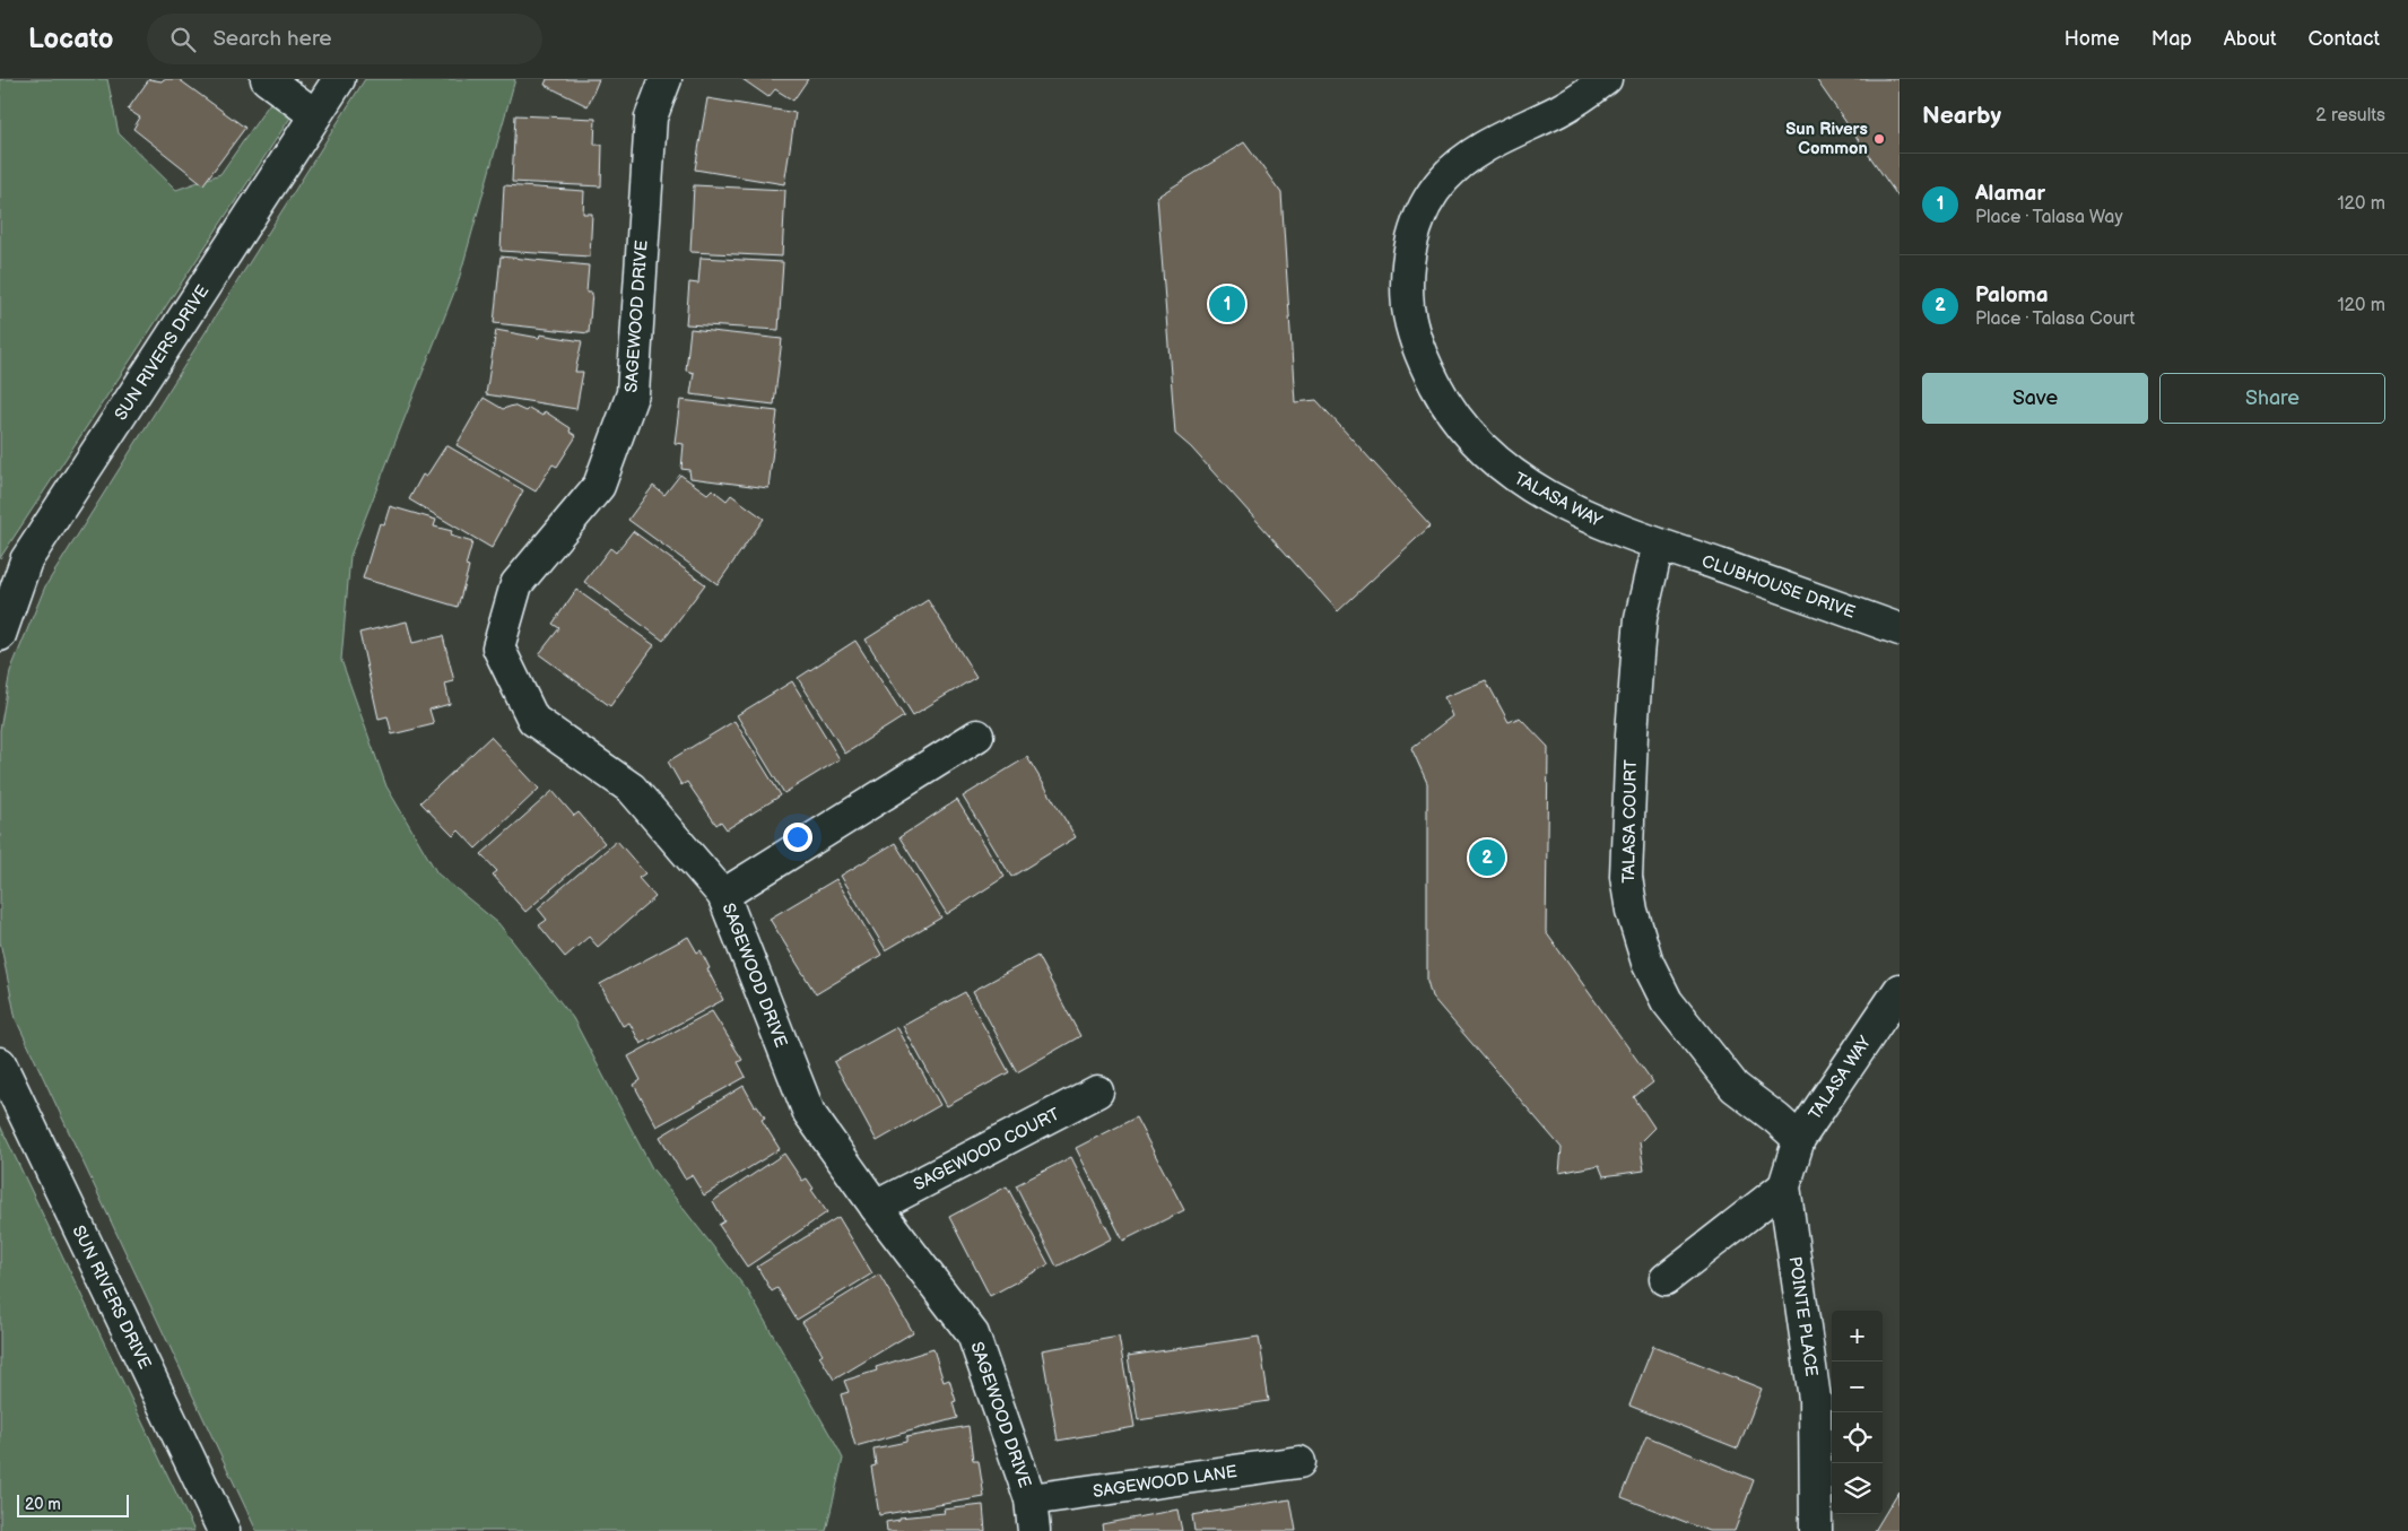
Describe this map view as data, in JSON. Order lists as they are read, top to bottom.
{
  "streets": {
    "street": [
      "SAGEWOOD DRIVE",
      "SUN RIVERS DRIVE",
      "TALASA WAY",
      "CLUBHOUSE DRIVE",
      "TALASA COURT",
      "SAGEWOOD COURT",
      "POINTE PLACE",
      "SAGEWOOD LANE"
    ]
  },
  "crossings": [
    ["SAGEWOOD DRIVE", "SAGEWOOD COURT"],
    ["SAGEWOOD DRIVE", "SAGEWOOD LANE"],
    ["TALASA WAY", "CLUBHOUSE DRIVE"],
    ["TALASA WAY", "TALASA COURT"],
    ["TALASA WAY", "POINTE PLACE"],
    ["CLUBHOUSE DRIVE", "TALASA COURT"],
    ["TALASA COURT", "POINTE PLACE"]
  ],
  "places": ["Sun Rivers Common"],
  "scale_bar": "20 m",
  "page": {
    "header": "Locato",
    "search": "Search here",
    "nav": [
      "Home",
      "Map",
      "About",
      "Contact"
    ],
    "heading": ["Nearby", "2 results"],
    "list": [
      {
        "mark": "1",
        "name": "Alamar",
        "note": "Place · Talasa Way",
        "value": "120 m"
      },
      {
        "mark": "2",
        "name": "Paloma",
        "note": "Place · Talasa Court",
        "value": "120 m"
      }
    ],
    "pins": ["1", "2"],
    "buttons": ["Save", "Share"],
    "map_buttons": ["+", "−"],
    "scale": "20 m"
  }
}
